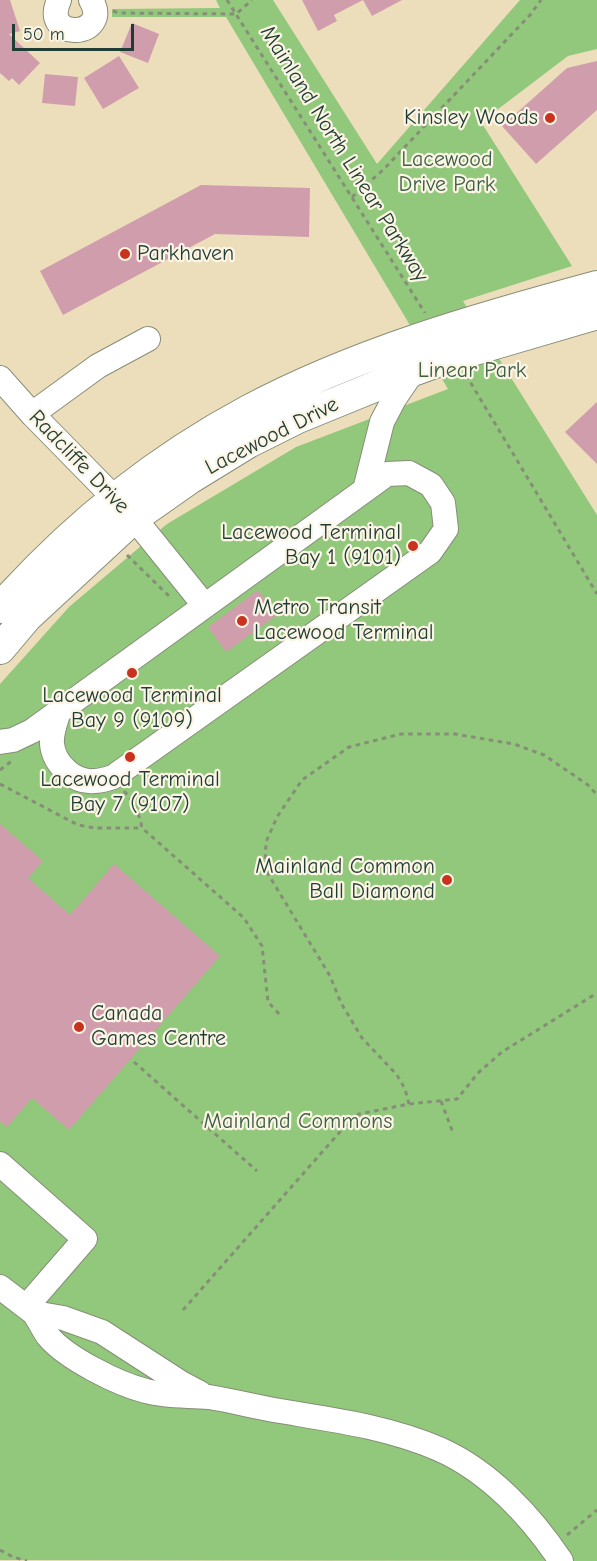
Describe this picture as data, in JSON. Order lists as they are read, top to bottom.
{
  "streets": {
    "main road": ["Lacewood Drive"],
    "street": ["Radcliffe Drive"],
    "path": ["Mainland North Linear Parkway"]
  },
  "crossings": [
    ["Lacewood Drive", "Radcliffe Drive"]
  ],
  "parks": ["Lacewood Drive Park", "Linear Park", "Mainland Commons"],
  "places": [
    "Kinsley Woods",
    "Parkhaven",
    "Lacewood Terminal Bay 1 (9101)",
    "Metro Transit Lacewood Terminal",
    "Lacewood Terminal Bay 9 (9109)",
    "Lacewood Terminal Bay 7 (9107)",
    "Mainland Common Ball Diamond",
    "Canada Games Centre"
  ],
  "scale_bar": "50 m"
}
